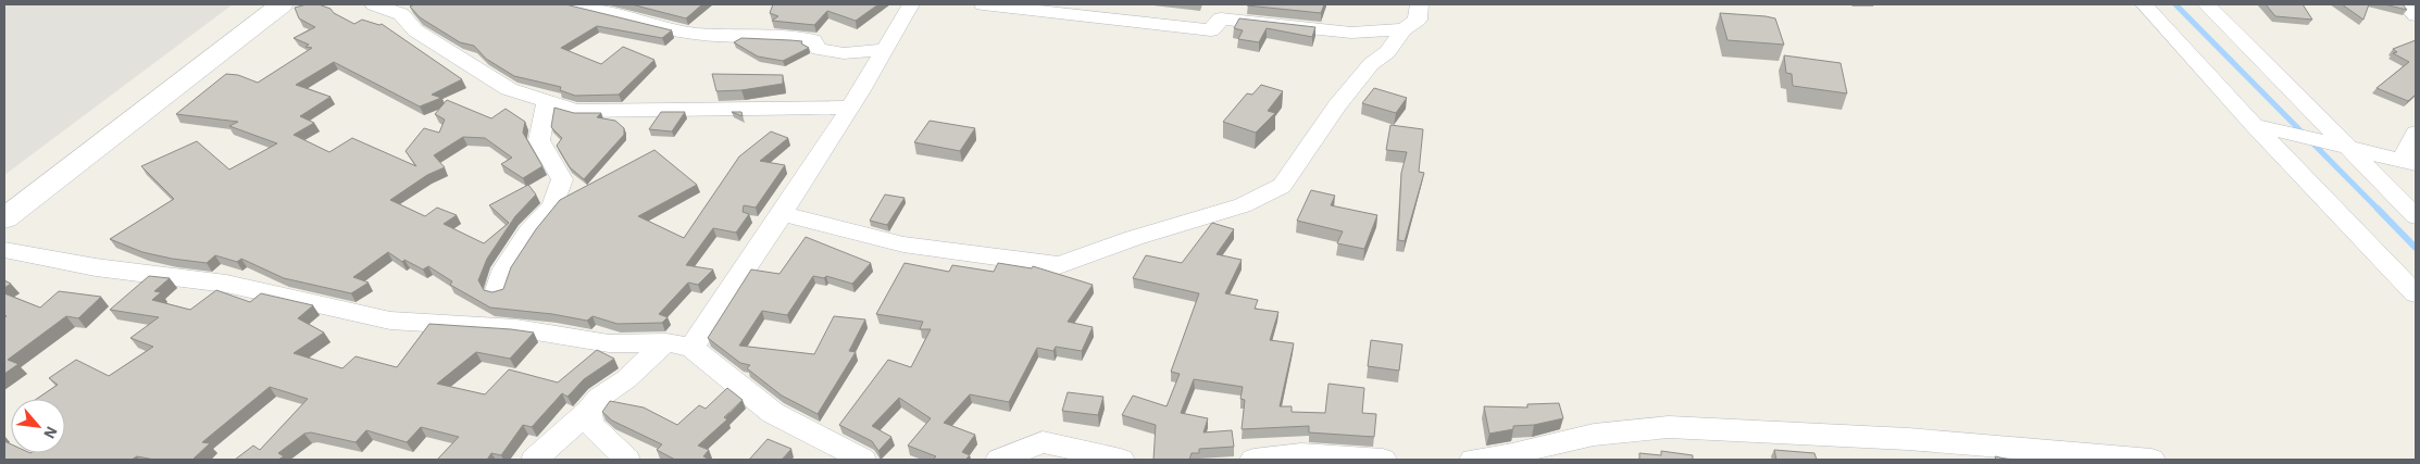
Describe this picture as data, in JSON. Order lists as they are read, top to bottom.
{
  "north": "bottom right"
}
